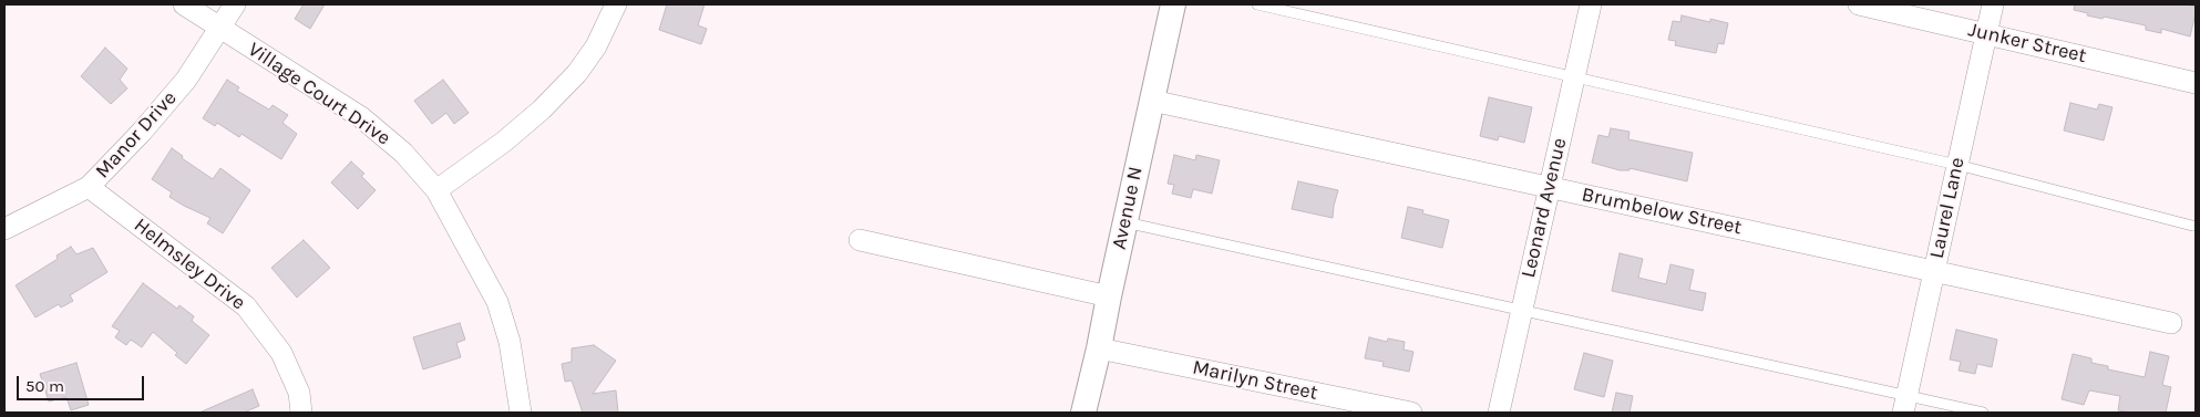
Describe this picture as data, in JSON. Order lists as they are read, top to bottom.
{
  "streets": {
    "street": [
      "Junker Street",
      "Village Court Drive",
      "Manor Drive",
      "Avenue N",
      "Leonard Avenue",
      "Laurel Lane",
      "Brumbelow Street",
      "Helmsley Drive",
      "Marilyn Street"
    ]
  },
  "crossings": [
    ["Junker Street", "Laurel Lane"],
    ["Village Court Drive", "Manor Drive"],
    ["Manor Drive", "Helmsley Drive"],
    ["Avenue N", "Brumbelow Street"],
    ["Avenue N", "Marilyn Street"],
    ["Leonard Avenue", "Brumbelow Street"],
    ["Laurel Lane", "Brumbelow Street"]
  ],
  "scale_bar": "50 m"
}
